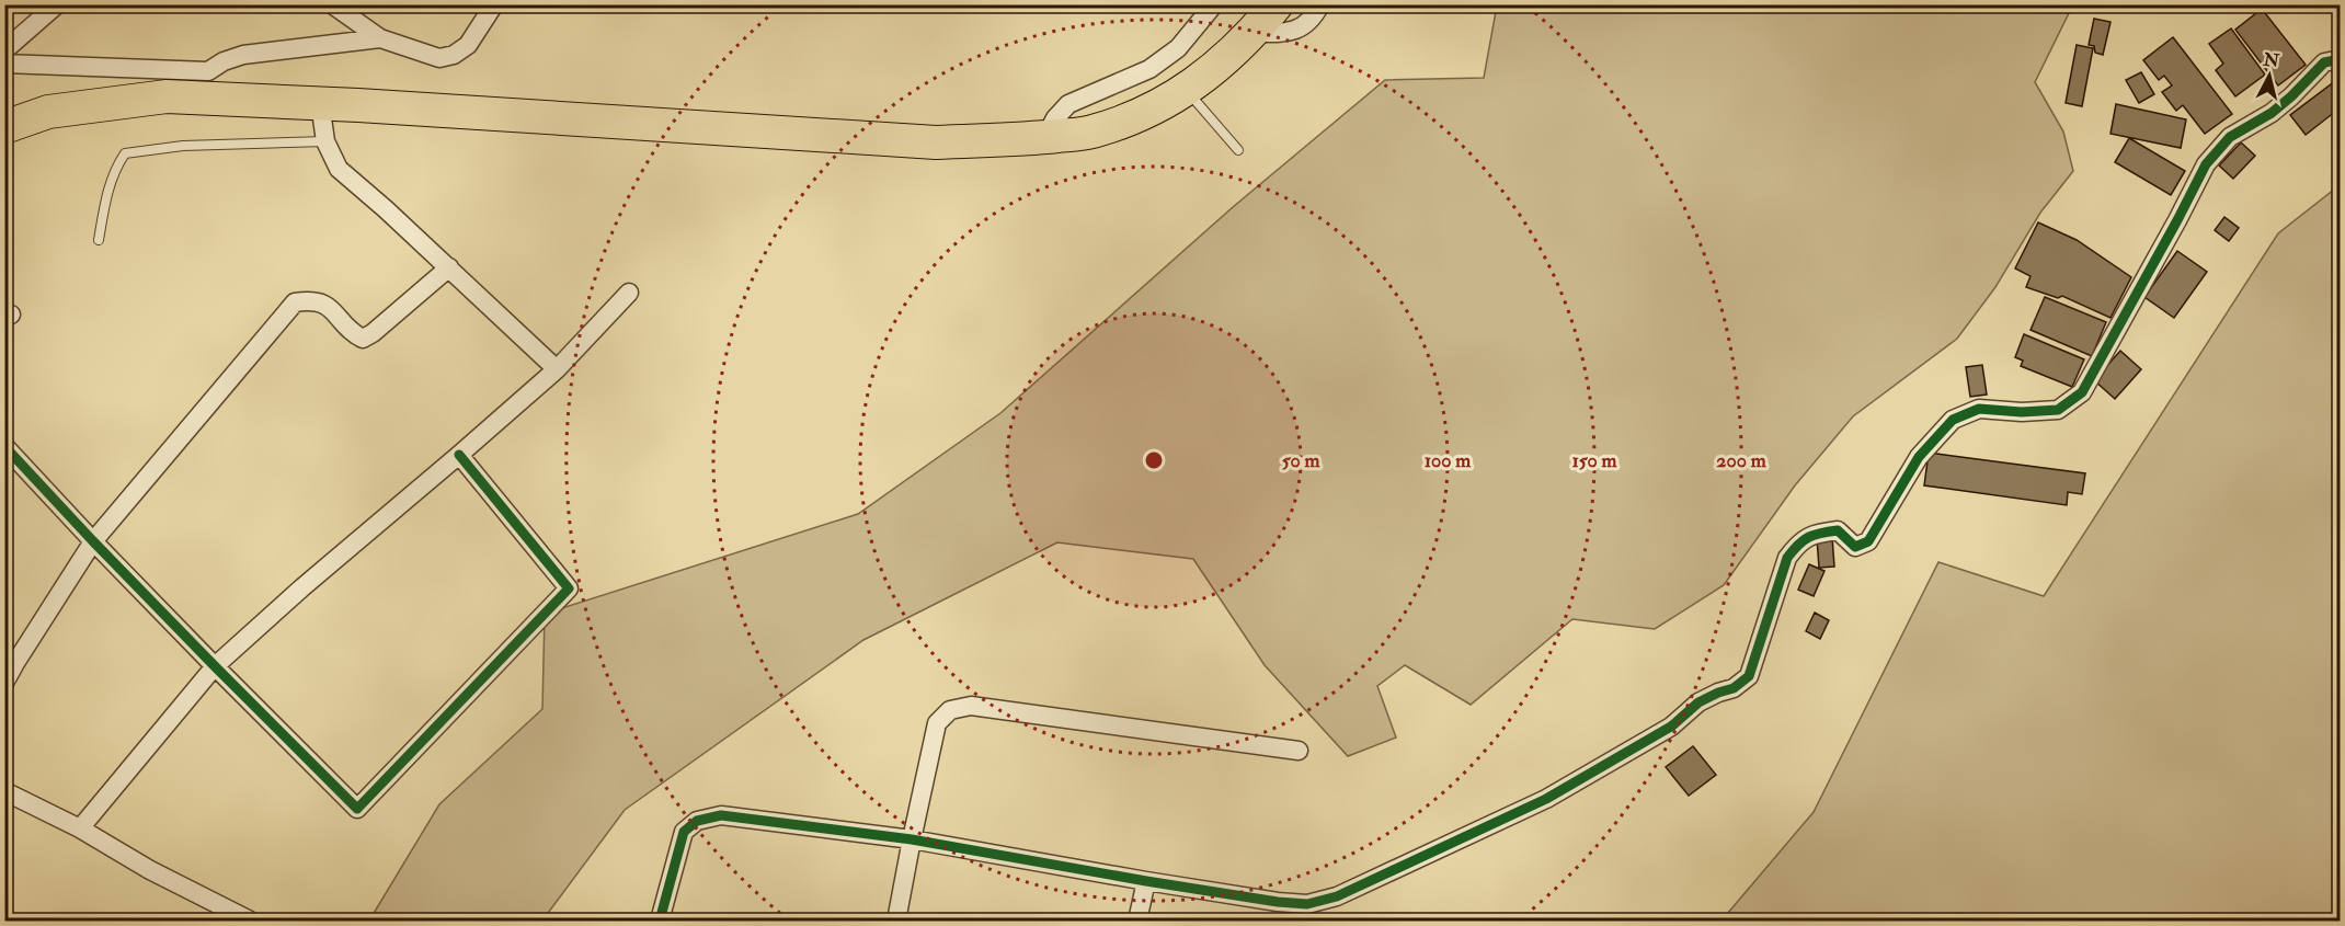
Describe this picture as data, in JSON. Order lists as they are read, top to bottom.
{
  "north": "top",
  "rings": [
    "50 m",
    "100 m",
    "150 m",
    "200 m"
  ]
}
